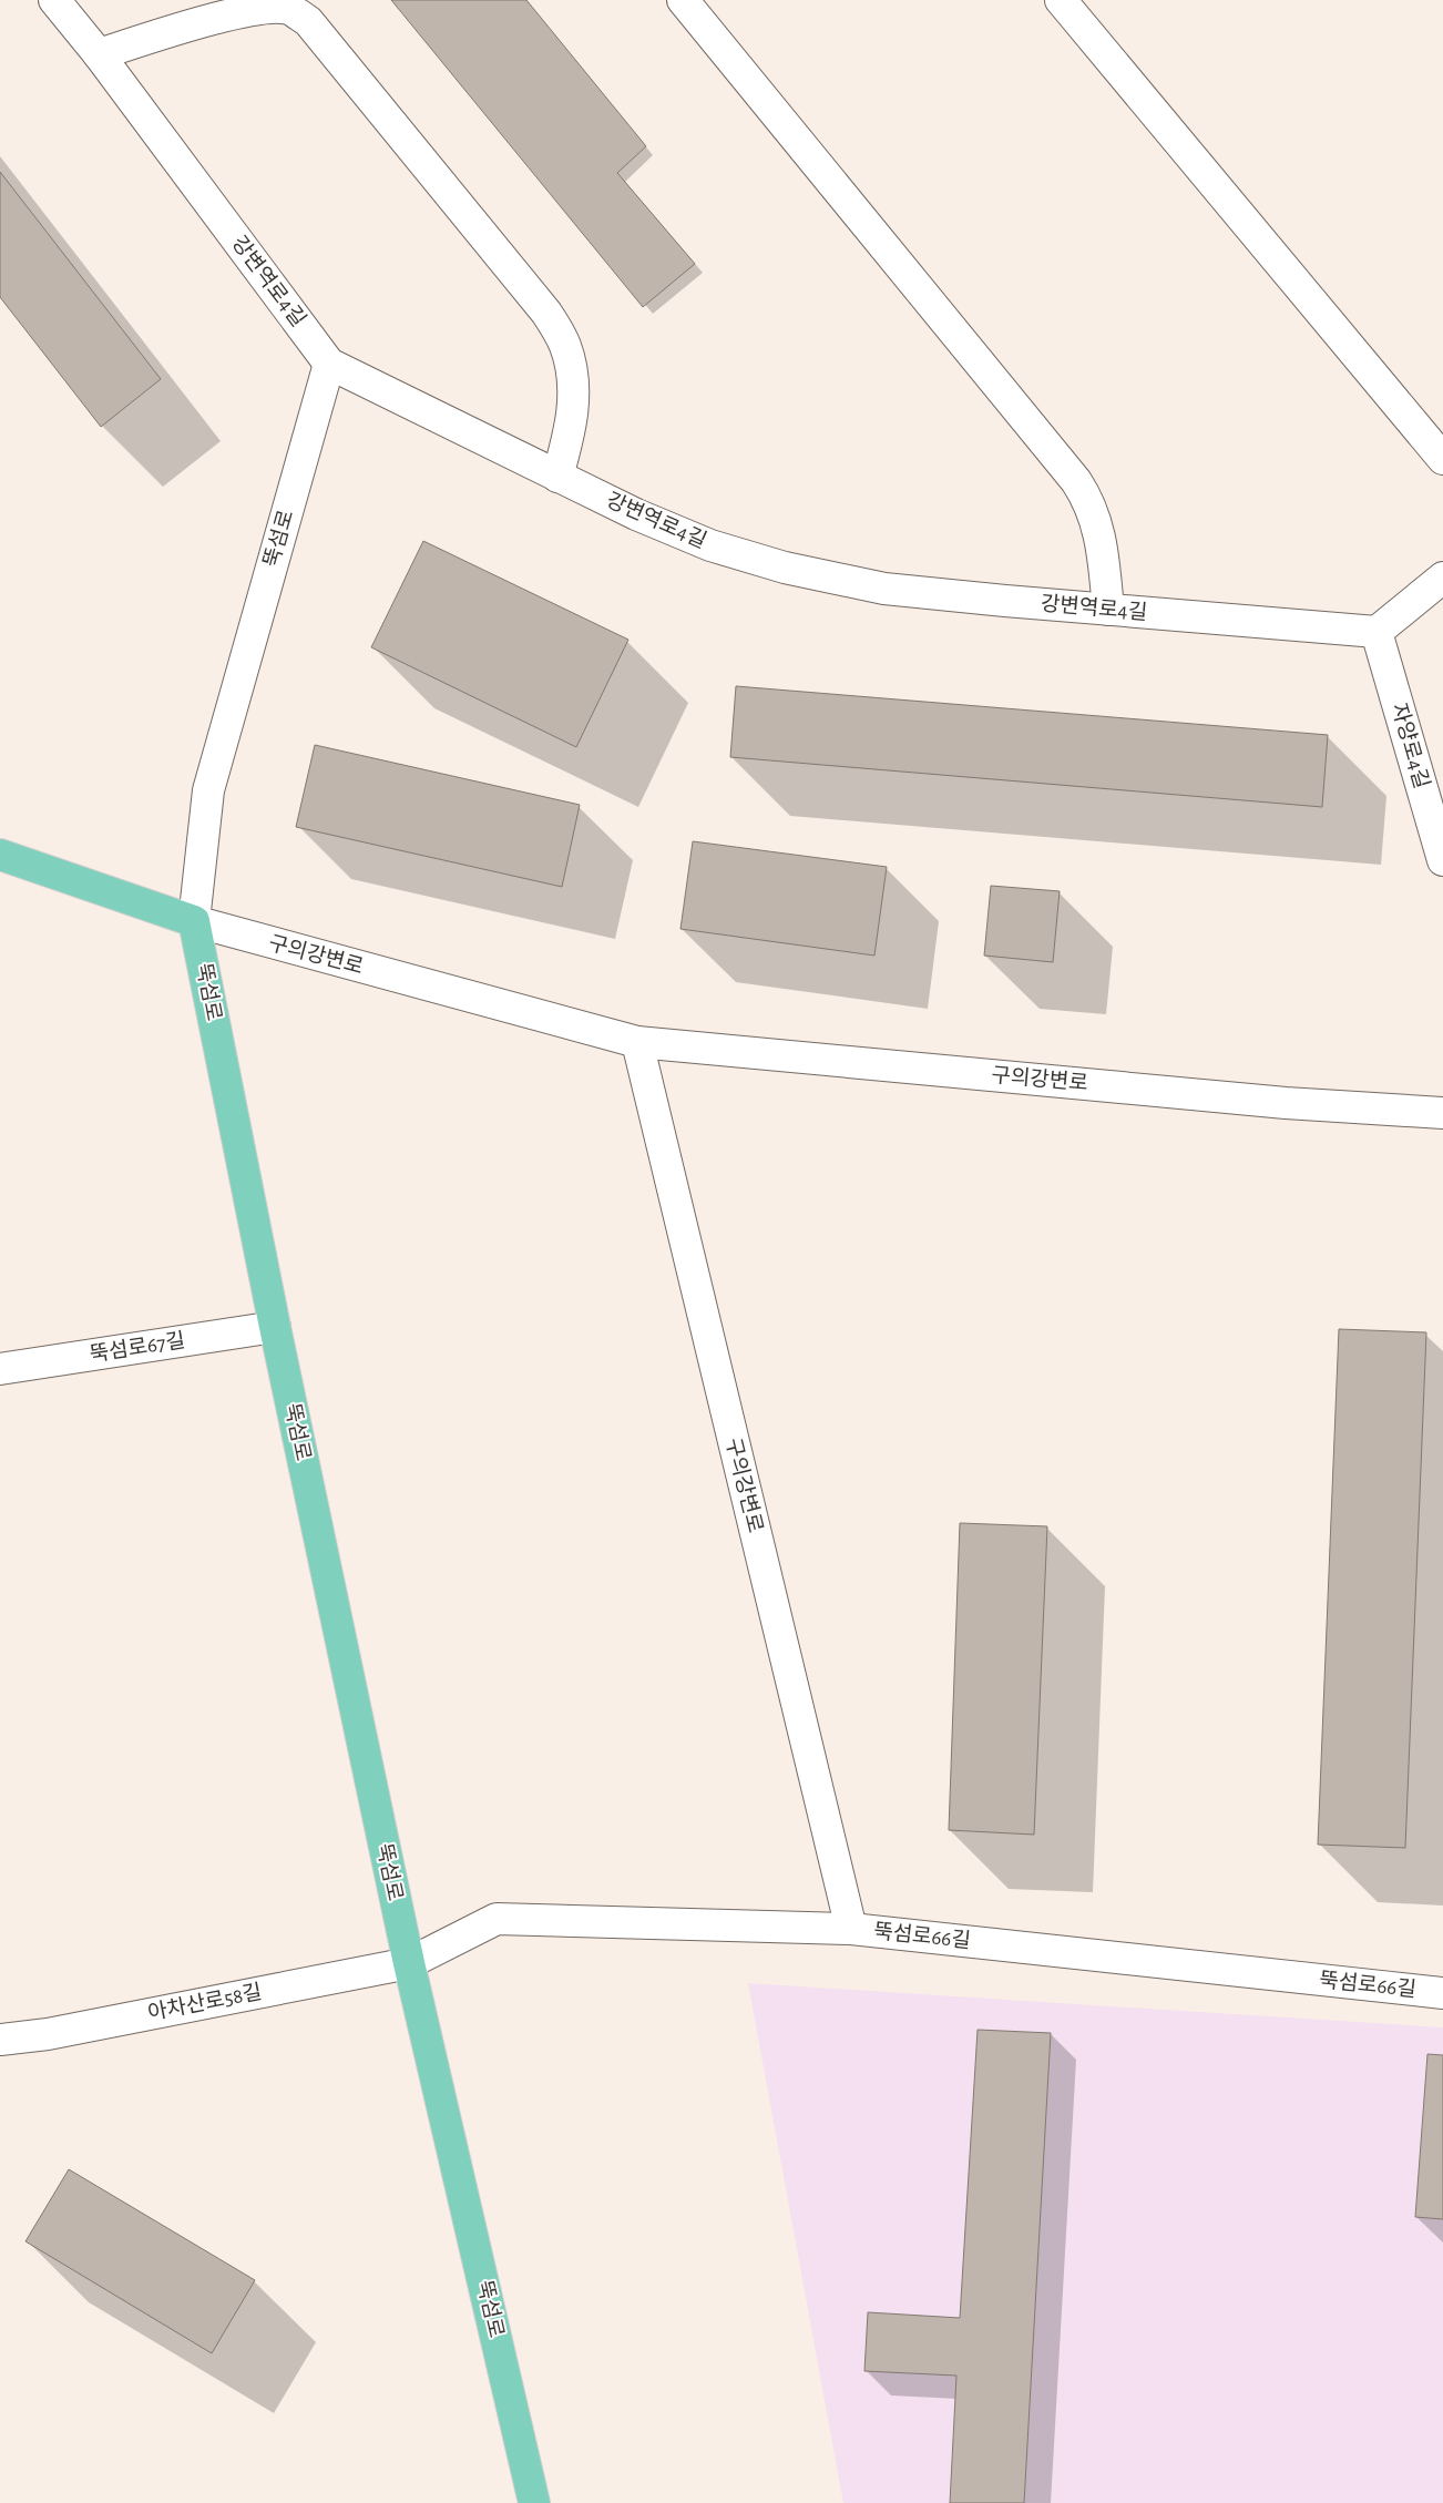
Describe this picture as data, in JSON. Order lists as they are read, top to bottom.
{
  "streets": {
    "main road": ["뚝섬로", "구의강변로"],
    "street": [
      "강변역로4길",
      "자양로4길",
      "뚝섬로67길",
      "뚝섬로66길",
      "아차산로58길"
    ]
  },
  "crossings": [
    ["강변역로4길", "뚝섬로"],
    ["강변역로4길", "자양로4길"],
    ["뚝섬로", "구의강변로"],
    ["뚝섬로", "뚝섬로67길"],
    ["뚝섬로", "뚝섬로66길"],
    ["뚝섬로", "아차산로58길"],
    ["구의강변로", "뚝섬로66길"],
    ["뚝섬로66길", "아차산로58길"]
  ]
}
